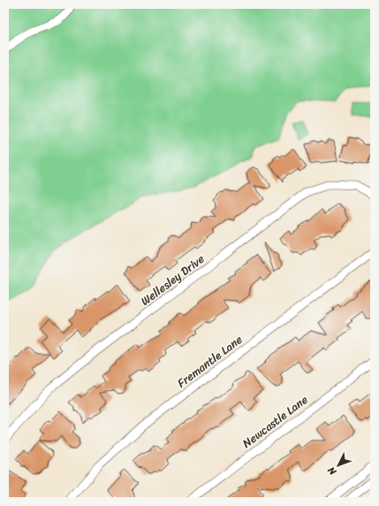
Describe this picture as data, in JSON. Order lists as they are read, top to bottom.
{
  "streets": {
    "street": ["Wellesley Drive", "Fremantle Lane", "Newcastle Lane"]
  },
  "north": "bottom left"
}
